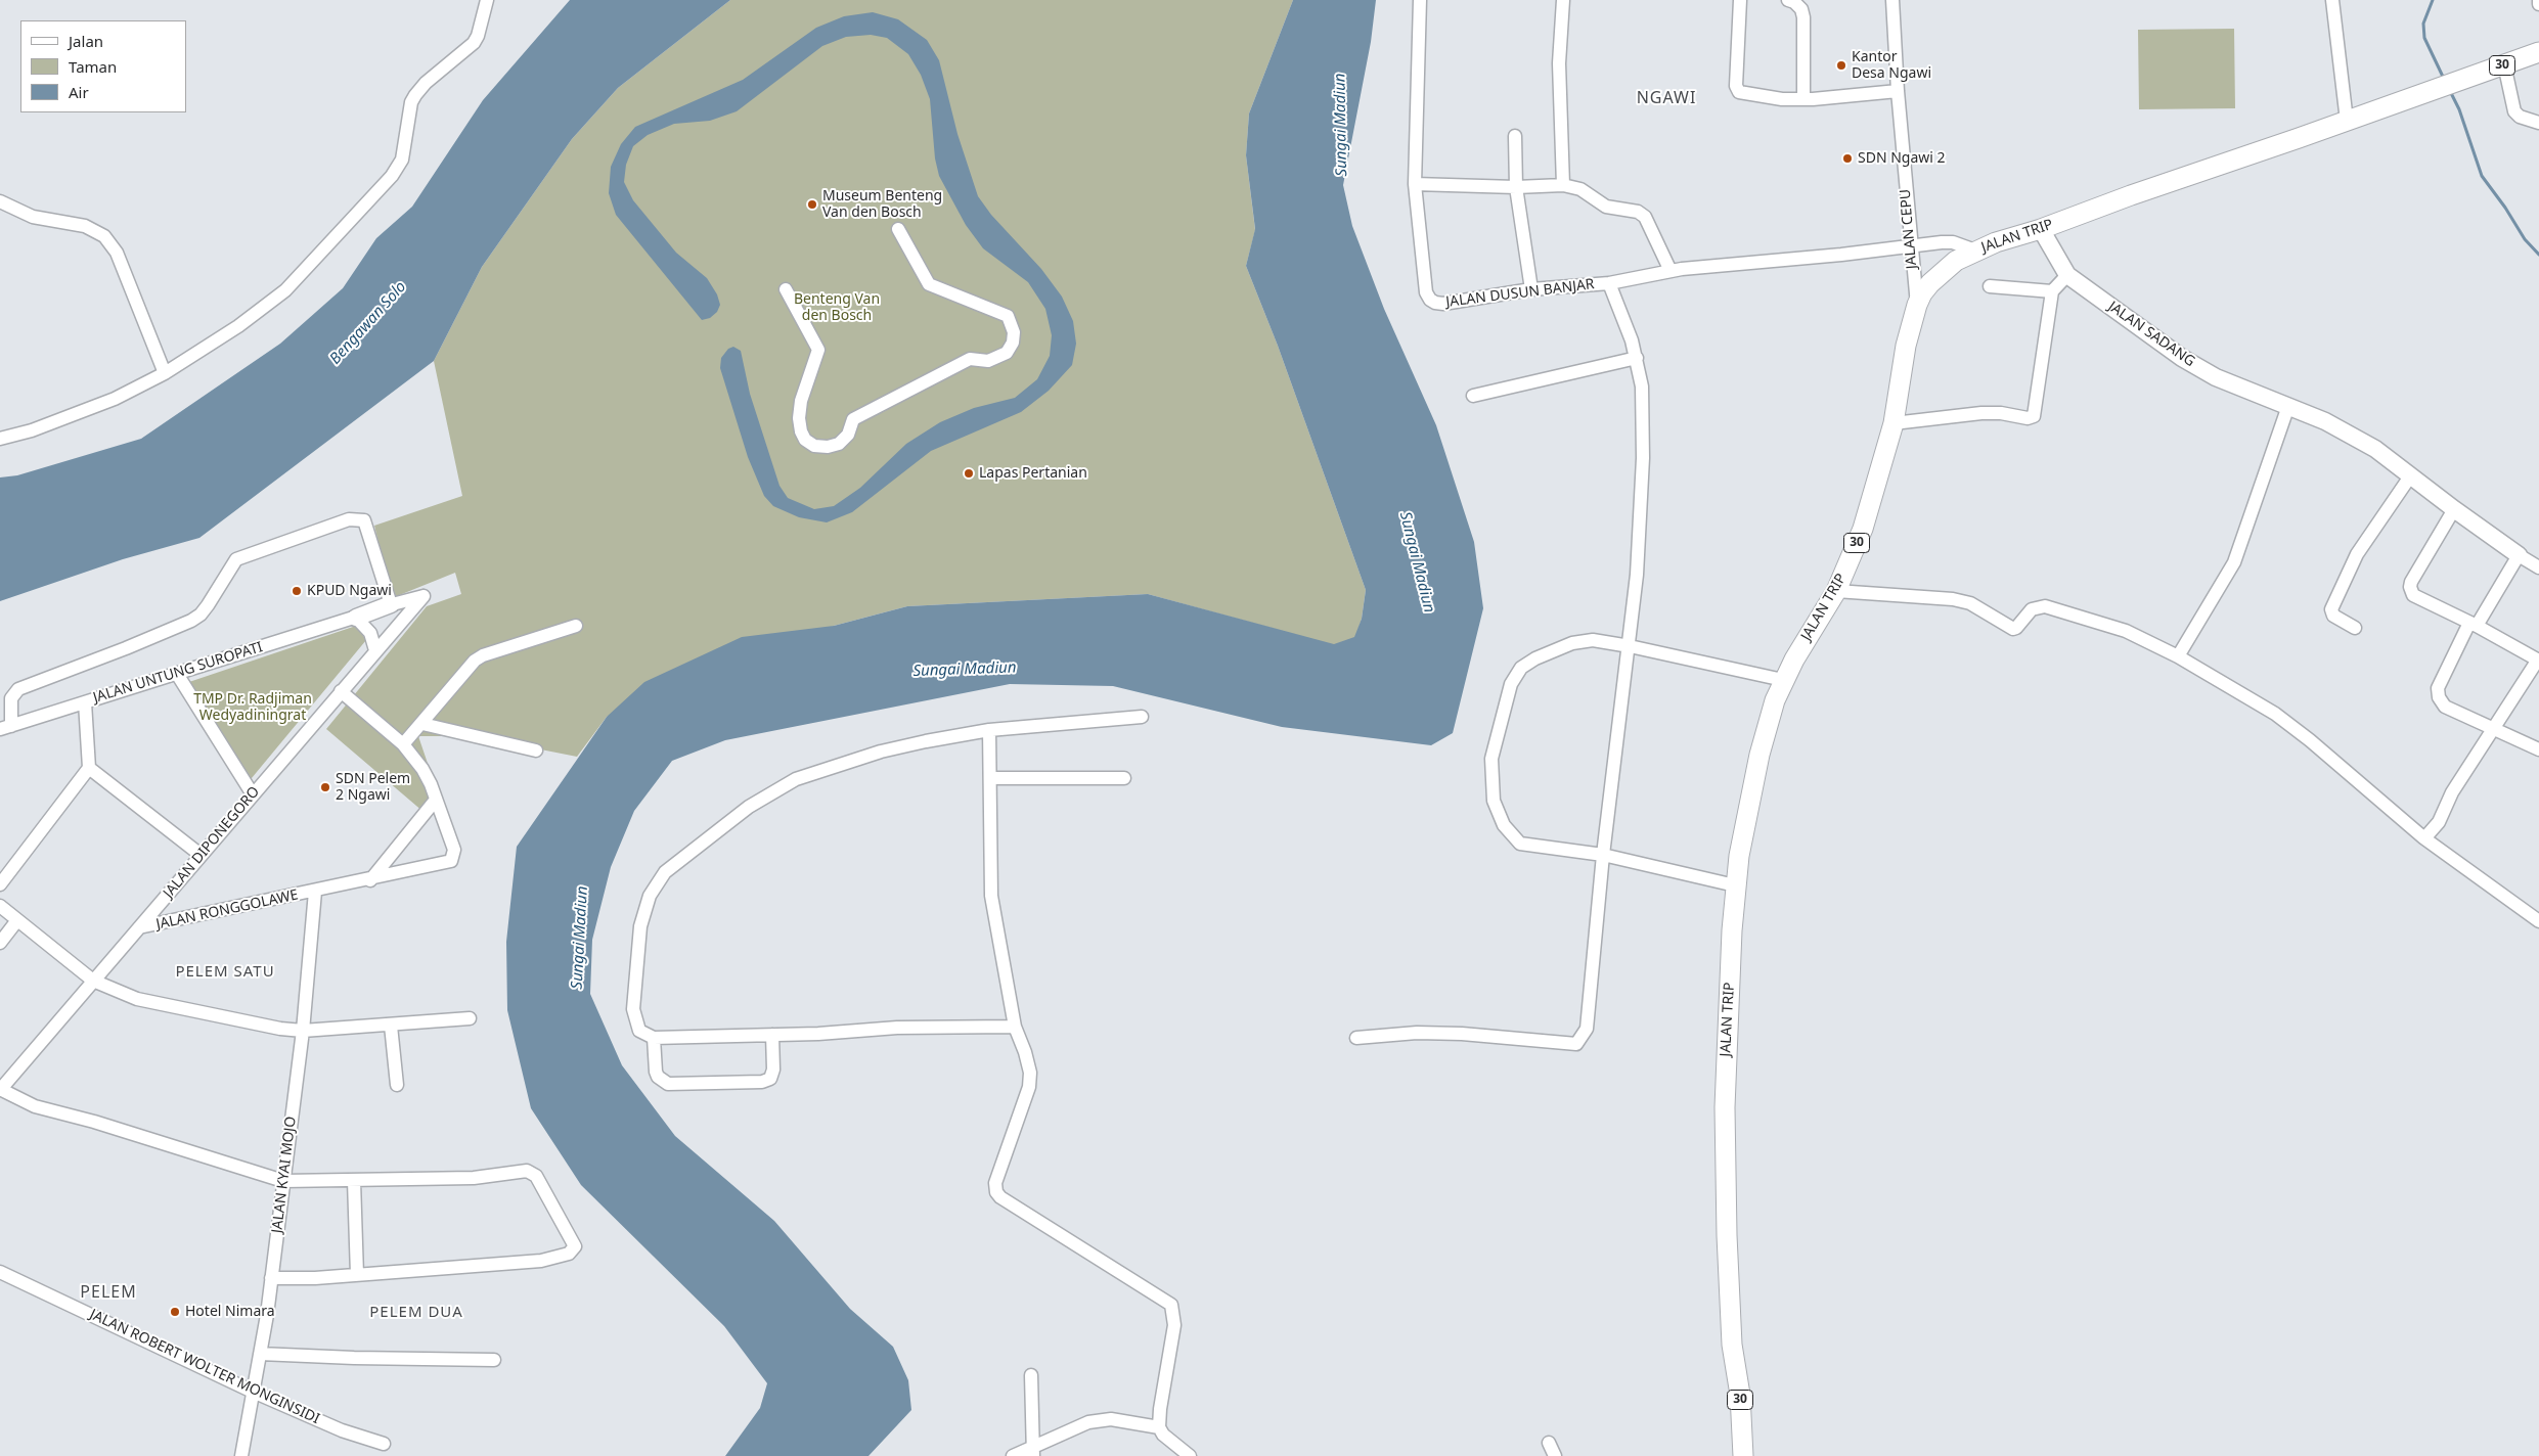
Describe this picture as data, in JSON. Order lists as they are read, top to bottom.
{
  "streets": {
    "highway": ["30", "JALAN TRIP"],
    "main road": ["JALAN SADANG", "JALAN UNTUNG SUROPATI"],
    "street": [
      "JALAN CEPU",
      "JALAN DUSUN BANJAR",
      "JALAN DIPONEGORO",
      "JALAN RONGGOLAWE",
      "JALAN KYAI MOJO",
      "JALAN ROBERT WOLTER MONGINSIDI"
    ]
  },
  "crossings": [
    ["30", "JALAN TRIP"],
    ["JALAN CEPU", "JALAN TRIP"],
    ["JALAN CEPU", "JALAN DUSUN BANJAR"],
    ["JALAN TRIP", "JALAN DUSUN BANJAR"],
    ["JALAN TRIP", "JALAN SADANG"],
    ["JALAN UNTUNG SUROPATI", "JALAN DIPONEGORO"],
    ["JALAN DIPONEGORO", "JALAN RONGGOLAWE"],
    ["JALAN RONGGOLAWE", "JALAN KYAI MOJO"],
    ["JALAN KYAI MOJO", "JALAN ROBERT WOLTER MONGINSIDI"]
  ],
  "districts": [
    "NGAWI",
    "PELEM SATU",
    "PELEM",
    "PELEM DUA"
  ],
  "water": ["Sungai Madiun", "Bengawan Solo"],
  "parks": ["Benteng Van den Bosch", "TMP Dr. Radjiman Wedyadiningrat"],
  "places": [
    "Kantor Desa Ngawi",
    "SDN Ngawi 2",
    "Museum Benteng Van den Bosch",
    "Lapas Pertanian",
    "KPUD Ngawi",
    "SDN Pelem 2 Ngawi",
    "Hotel Nimara"
  ],
  "legend": ["Jalan", "Taman", "Air"]
}
